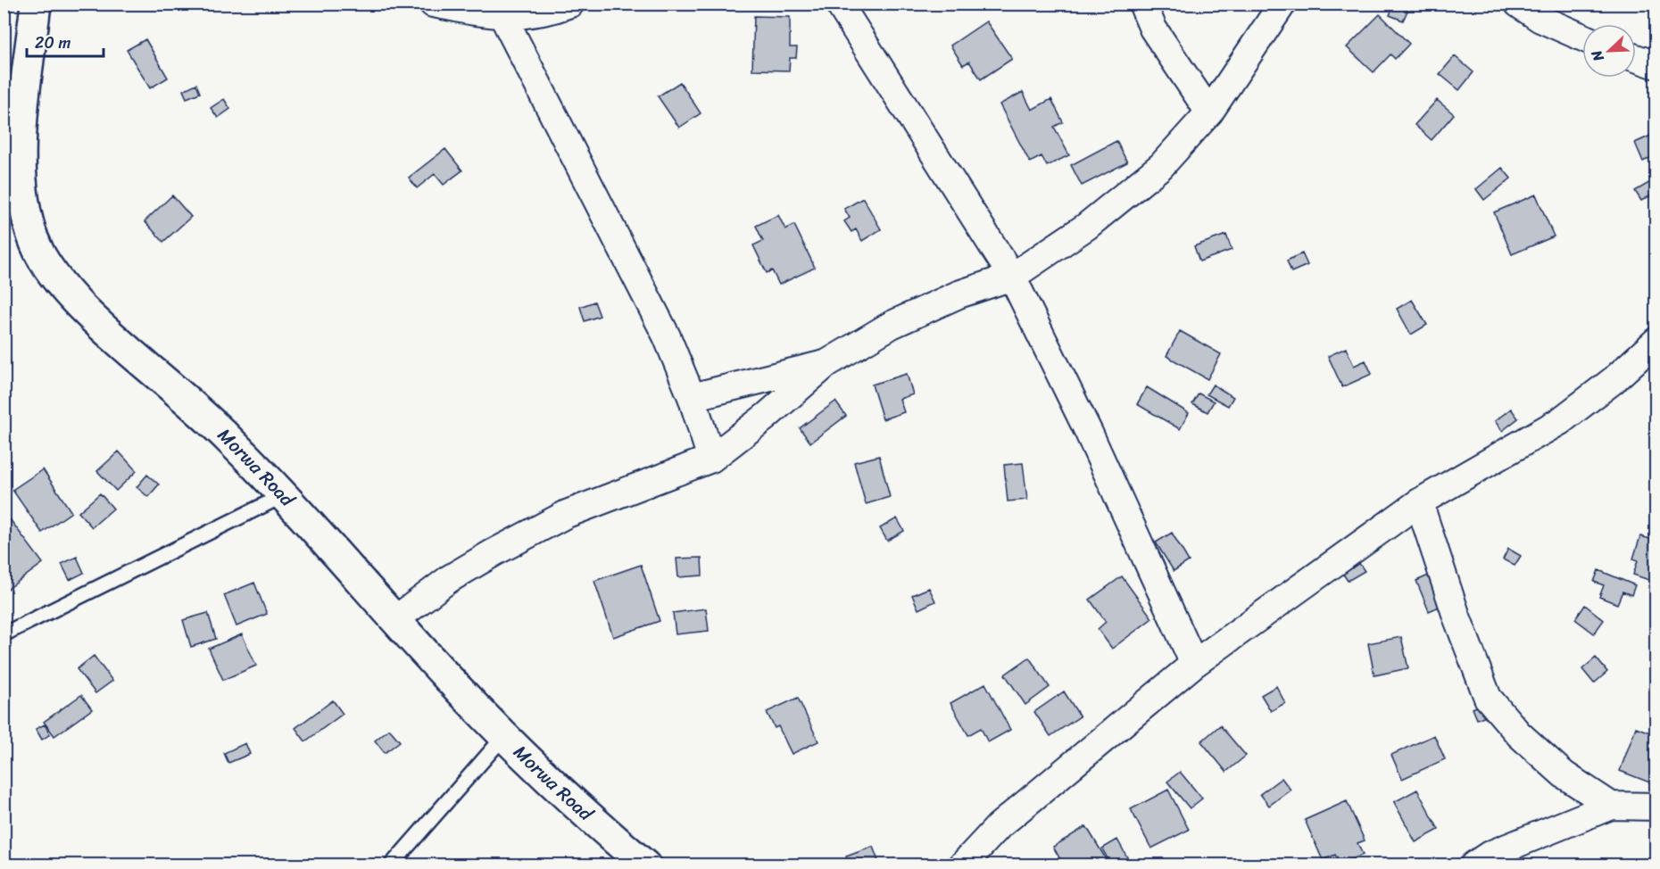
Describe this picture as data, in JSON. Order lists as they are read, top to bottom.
{
  "streets": {
    "main road": ["Morwa Road"]
  },
  "scale_bar": "20 m",
  "north": "bottom left"
}
